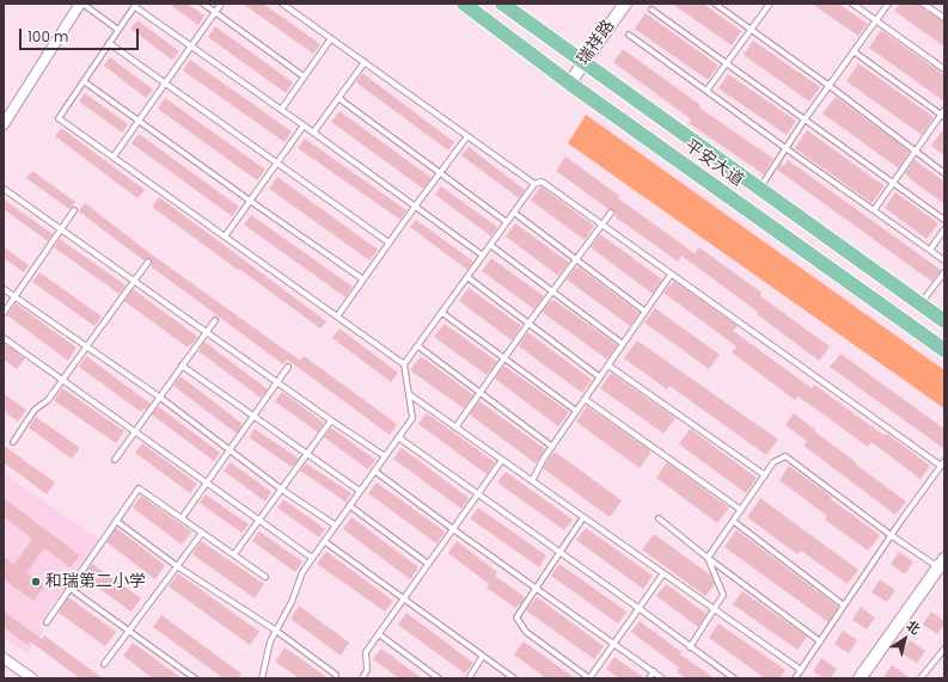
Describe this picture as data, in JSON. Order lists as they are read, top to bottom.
{
  "streets": {
    "main road": ["平安大道"],
    "street": ["瑞祥路"]
  },
  "crossings": [
    ["瑞祥路", "平安大道"]
  ],
  "places": ["和瑞第二小学"],
  "scale_bar": "100 m",
  "north": "top right"
}
